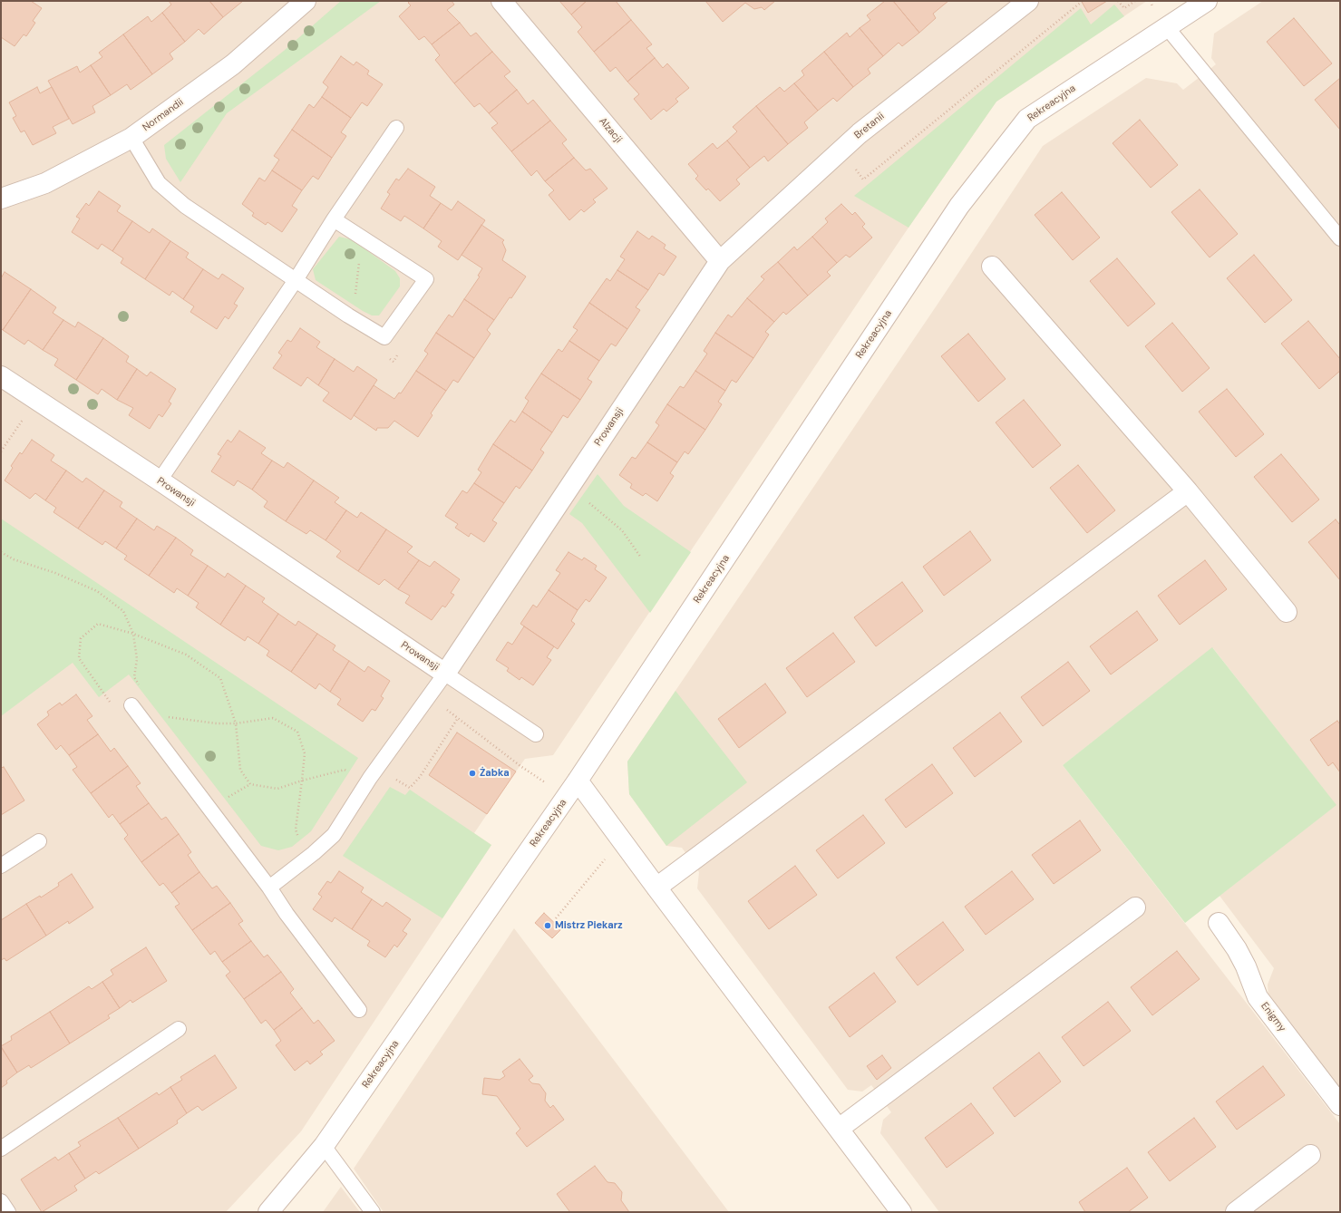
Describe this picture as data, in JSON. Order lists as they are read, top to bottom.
{
  "streets": {
    "street": [
      "Rekreacyjna",
      "Normandii",
      "Bretanii",
      "Alzacji",
      "Prowansji",
      "Enigmy"
    ]
  },
  "crossings": [
    ["Bretanii", "Alzacji"],
    ["Bretanii", "Prowansji"],
    ["Alzacji", "Prowansji"]
  ],
  "places": ["Żabka", "Mistrz Piekarz"]
}
